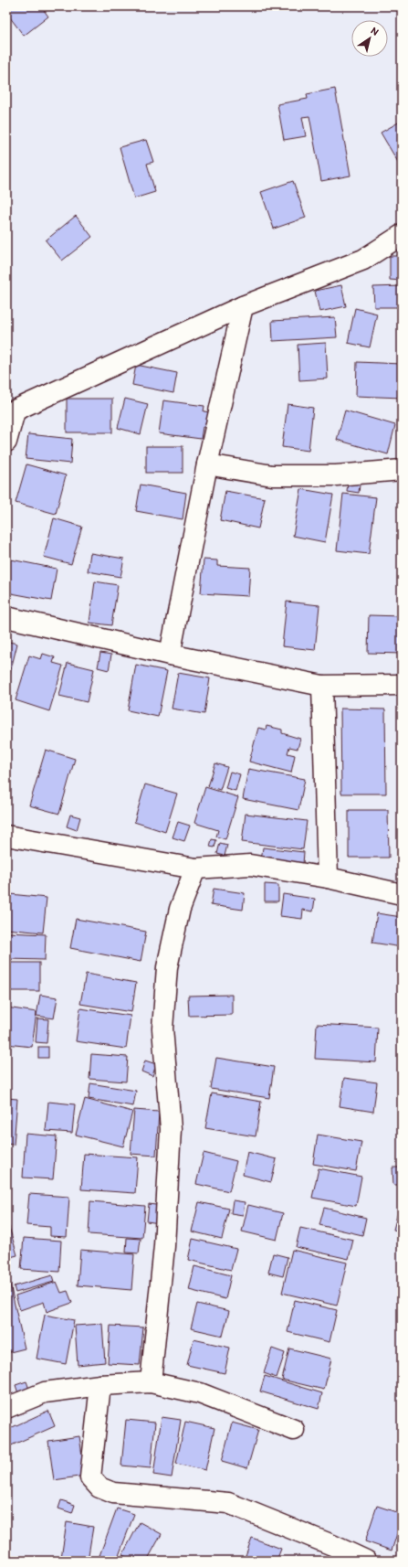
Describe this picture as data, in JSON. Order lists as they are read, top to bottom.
{
  "north": "top right"
}
